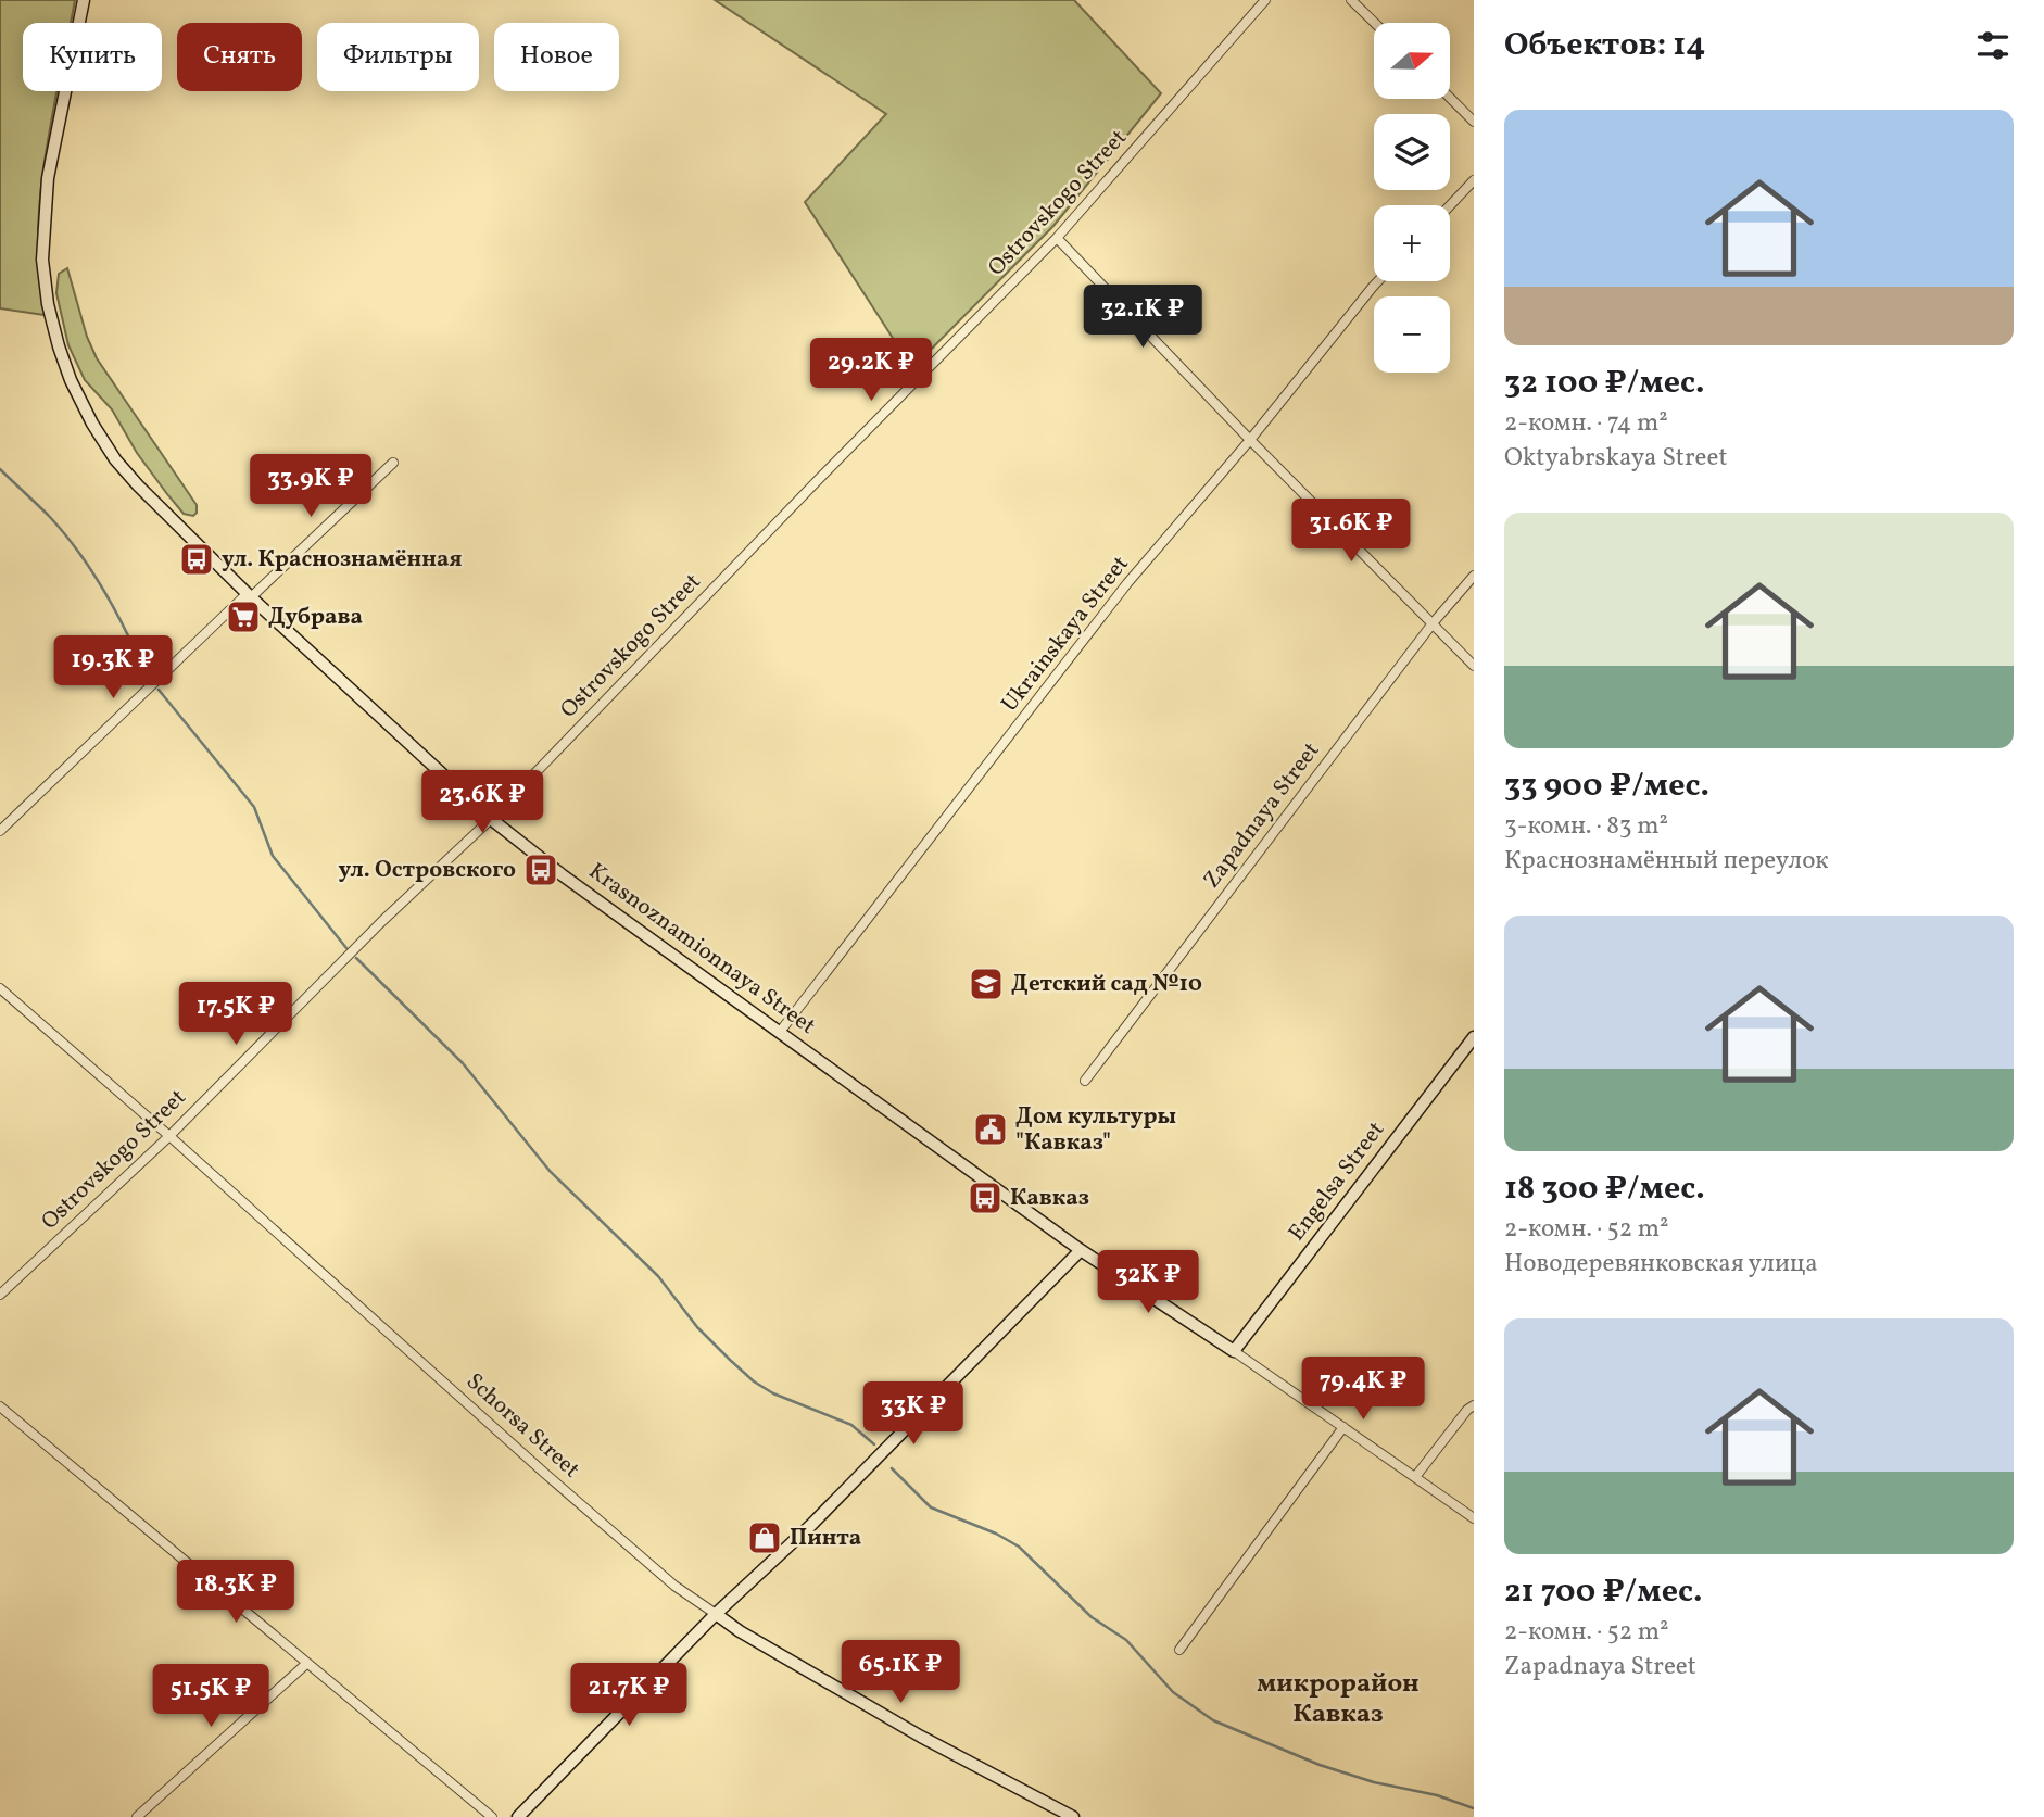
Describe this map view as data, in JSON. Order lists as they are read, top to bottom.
{
  "streets": {
    "main road": ["Krasnoznamionnaya Street", "Engelsa Street", "Schorsa Street"],
    "street": ["Ostrovskogo Street", "Ukrainskaya Street", "Zapadnaya Street"]
  },
  "crossings": [
    ["Ostrovskogo Street", "Krasnoznamionnaya Street"],
    ["Ostrovskogo Street", "Schorsa Street"],
    ["Ukrainskaya Street", "Krasnoznamionnaya Street"],
    ["Krasnoznamionnaya Street", "Engelsa Street"]
  ],
  "districts": ["микрорайон Кавказ"],
  "places": {
    "bus stop": ["ул. Краснознамённая", "ул. Островского", "Кавказ"],
    "supermarket": ["Дубрава"],
    "school or university": ["Детский сад №10"],
    "public building": ["Дом культуры \"Кавказ\""],
    "shop": ["Пинта"]
  },
  "north": "right",
  "page": {
    "heading": "Объектов: 14",
    "map_buttons": ["+", "−"],
    "chip": [
      "Купить",
      "Снять",
      "Фильтры",
      "Новое"
    ],
    "list": [
      {
        "name": "32 100 ₽/мес.",
        "note": "2-комн. · 74 m² · Oktyabrskaya Street"
      },
      {
        "name": "33 900 ₽/мес.",
        "note": "3-комн. · 83 m² · Краснознамённый переулок"
      },
      {
        "name": "18 300 ₽/мес.",
        "note": "2-комн. · 52 m² · Новодеревянковская улица"
      },
      {
        "name": "21 700 ₽/мес.",
        "note": "2-комн. · 52 m² · Zapadnaya Street"
      }
    ],
    "price": [
      "32.1K ₽",
      "29.2K ₽",
      "33.9K ₽",
      "31.6K ₽",
      "19.3K ₽",
      "23.6K ₽",
      "17.5K ₽",
      "32K ₽",
      "79.4K ₽",
      "33K ₽",
      "18.3K ₽",
      "65.1K ₽",
      "21.7K ₽",
      "51.5K ₽"
    ]
  }
}
